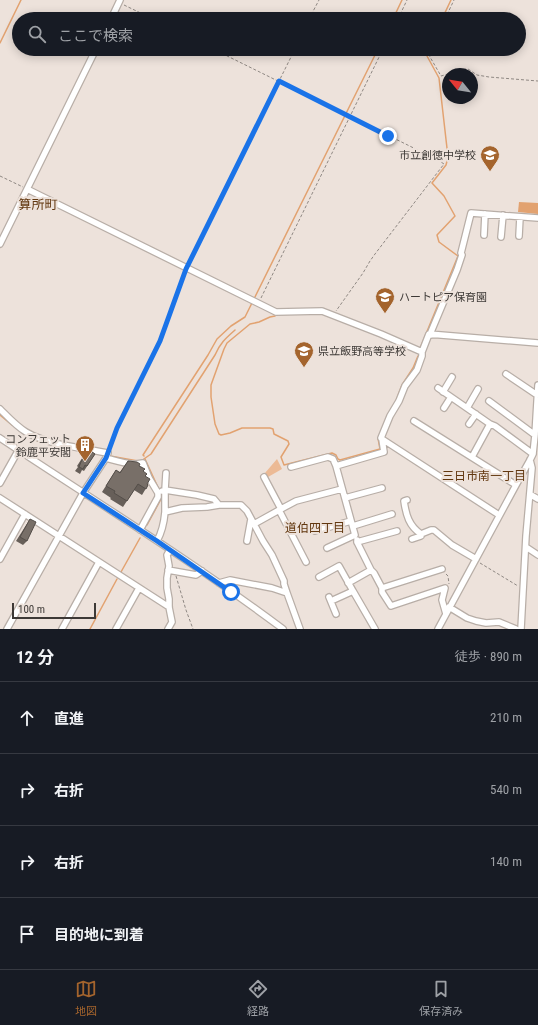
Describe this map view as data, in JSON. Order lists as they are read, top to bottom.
{
  "districts": ["算所町", "三日市南一丁目", "道伯四丁目"],
  "places": {
    "school or university": ["市立創徳中学校", "ハートピア保育園", "県立飯野高等学校"],
    "building": ["コンフェット 鈴鹿平安閣"]
  },
  "scale_bar": "100 m",
  "north": "top left",
  "page": {
    "search": "ここで検索",
    "scale": "100 m",
    "heading": ["12 分", "徒歩 · 890 m"],
    "list": [
      ["直進", "210 m"],
      ["右折", "540 m"],
      ["右折", "140 m"],
      "目的地に到着"
    ],
    "nav": ["地図", "経路", "保存済み"]
  }
}
